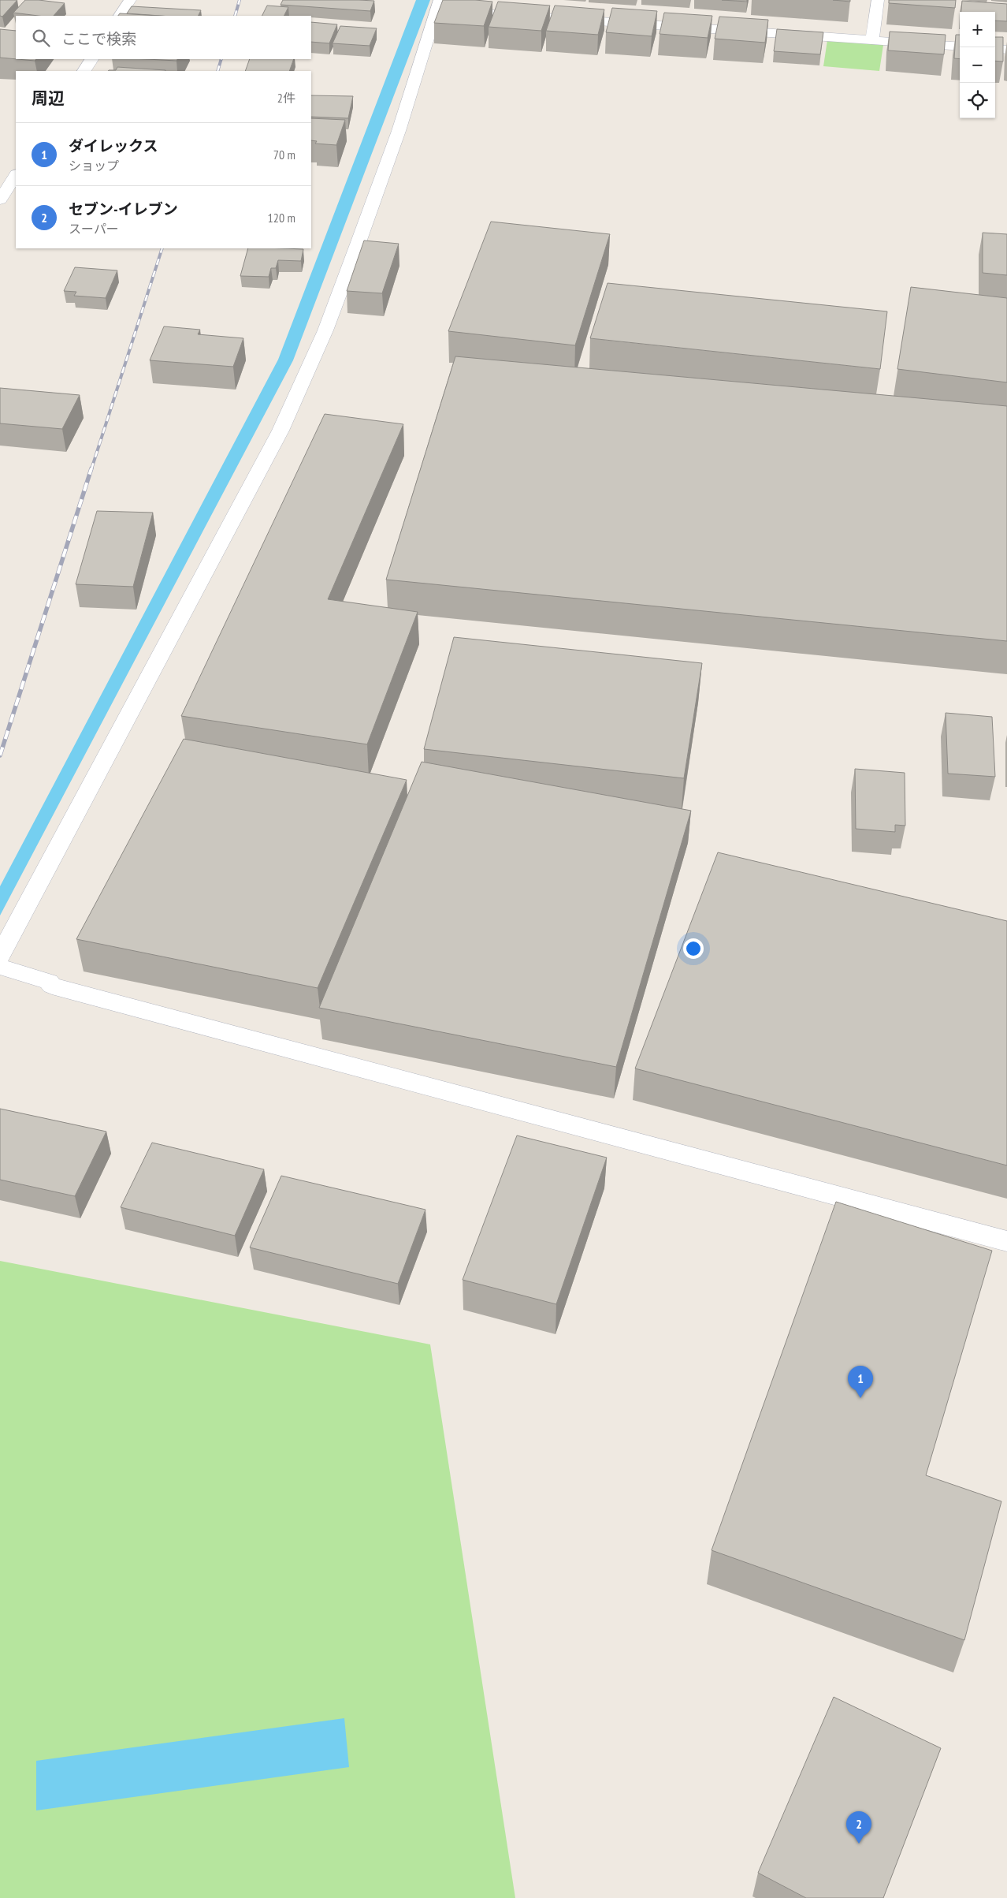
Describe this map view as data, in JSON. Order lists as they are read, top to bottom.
{
  "page": {
    "map_buttons": ["+", "−"],
    "search": "ここで検索",
    "heading": ["周辺", "2件"],
    "list": [
      {
        "mark": "1",
        "name": "ダイレックス",
        "note": "ショップ",
        "value": "70 m"
      },
      {
        "mark": "2",
        "name": "セブン-イレブン",
        "note": "スーパー",
        "value": "120 m"
      }
    ],
    "pins": ["1", "2"]
  }
}
